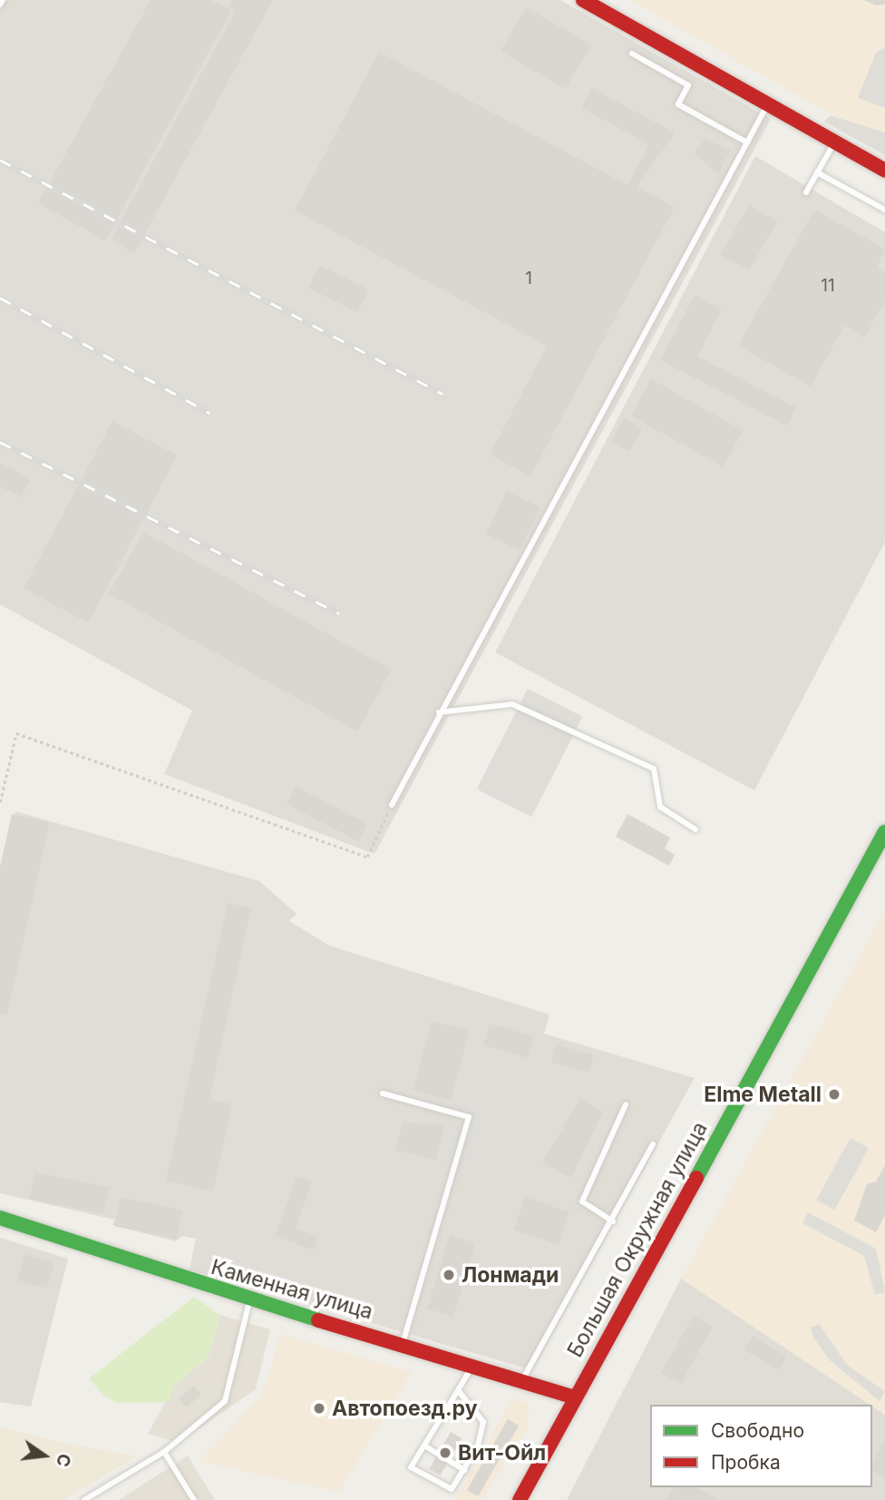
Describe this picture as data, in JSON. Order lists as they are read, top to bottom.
{
  "streets": {
    "street": ["Большая Окружная улица", "Каменная улица"]
  },
  "crossings": [
    ["Большая Окружная улица", "Каменная улица"]
  ],
  "places": [
    "Elme Metall",
    "Лонмади",
    "Автопоезд.ру",
    "Вит-Ойл"
  ],
  "house_numbers": ["1", "11"],
  "legend": ["Свободно", "Пробка"],
  "north": "right"
}
